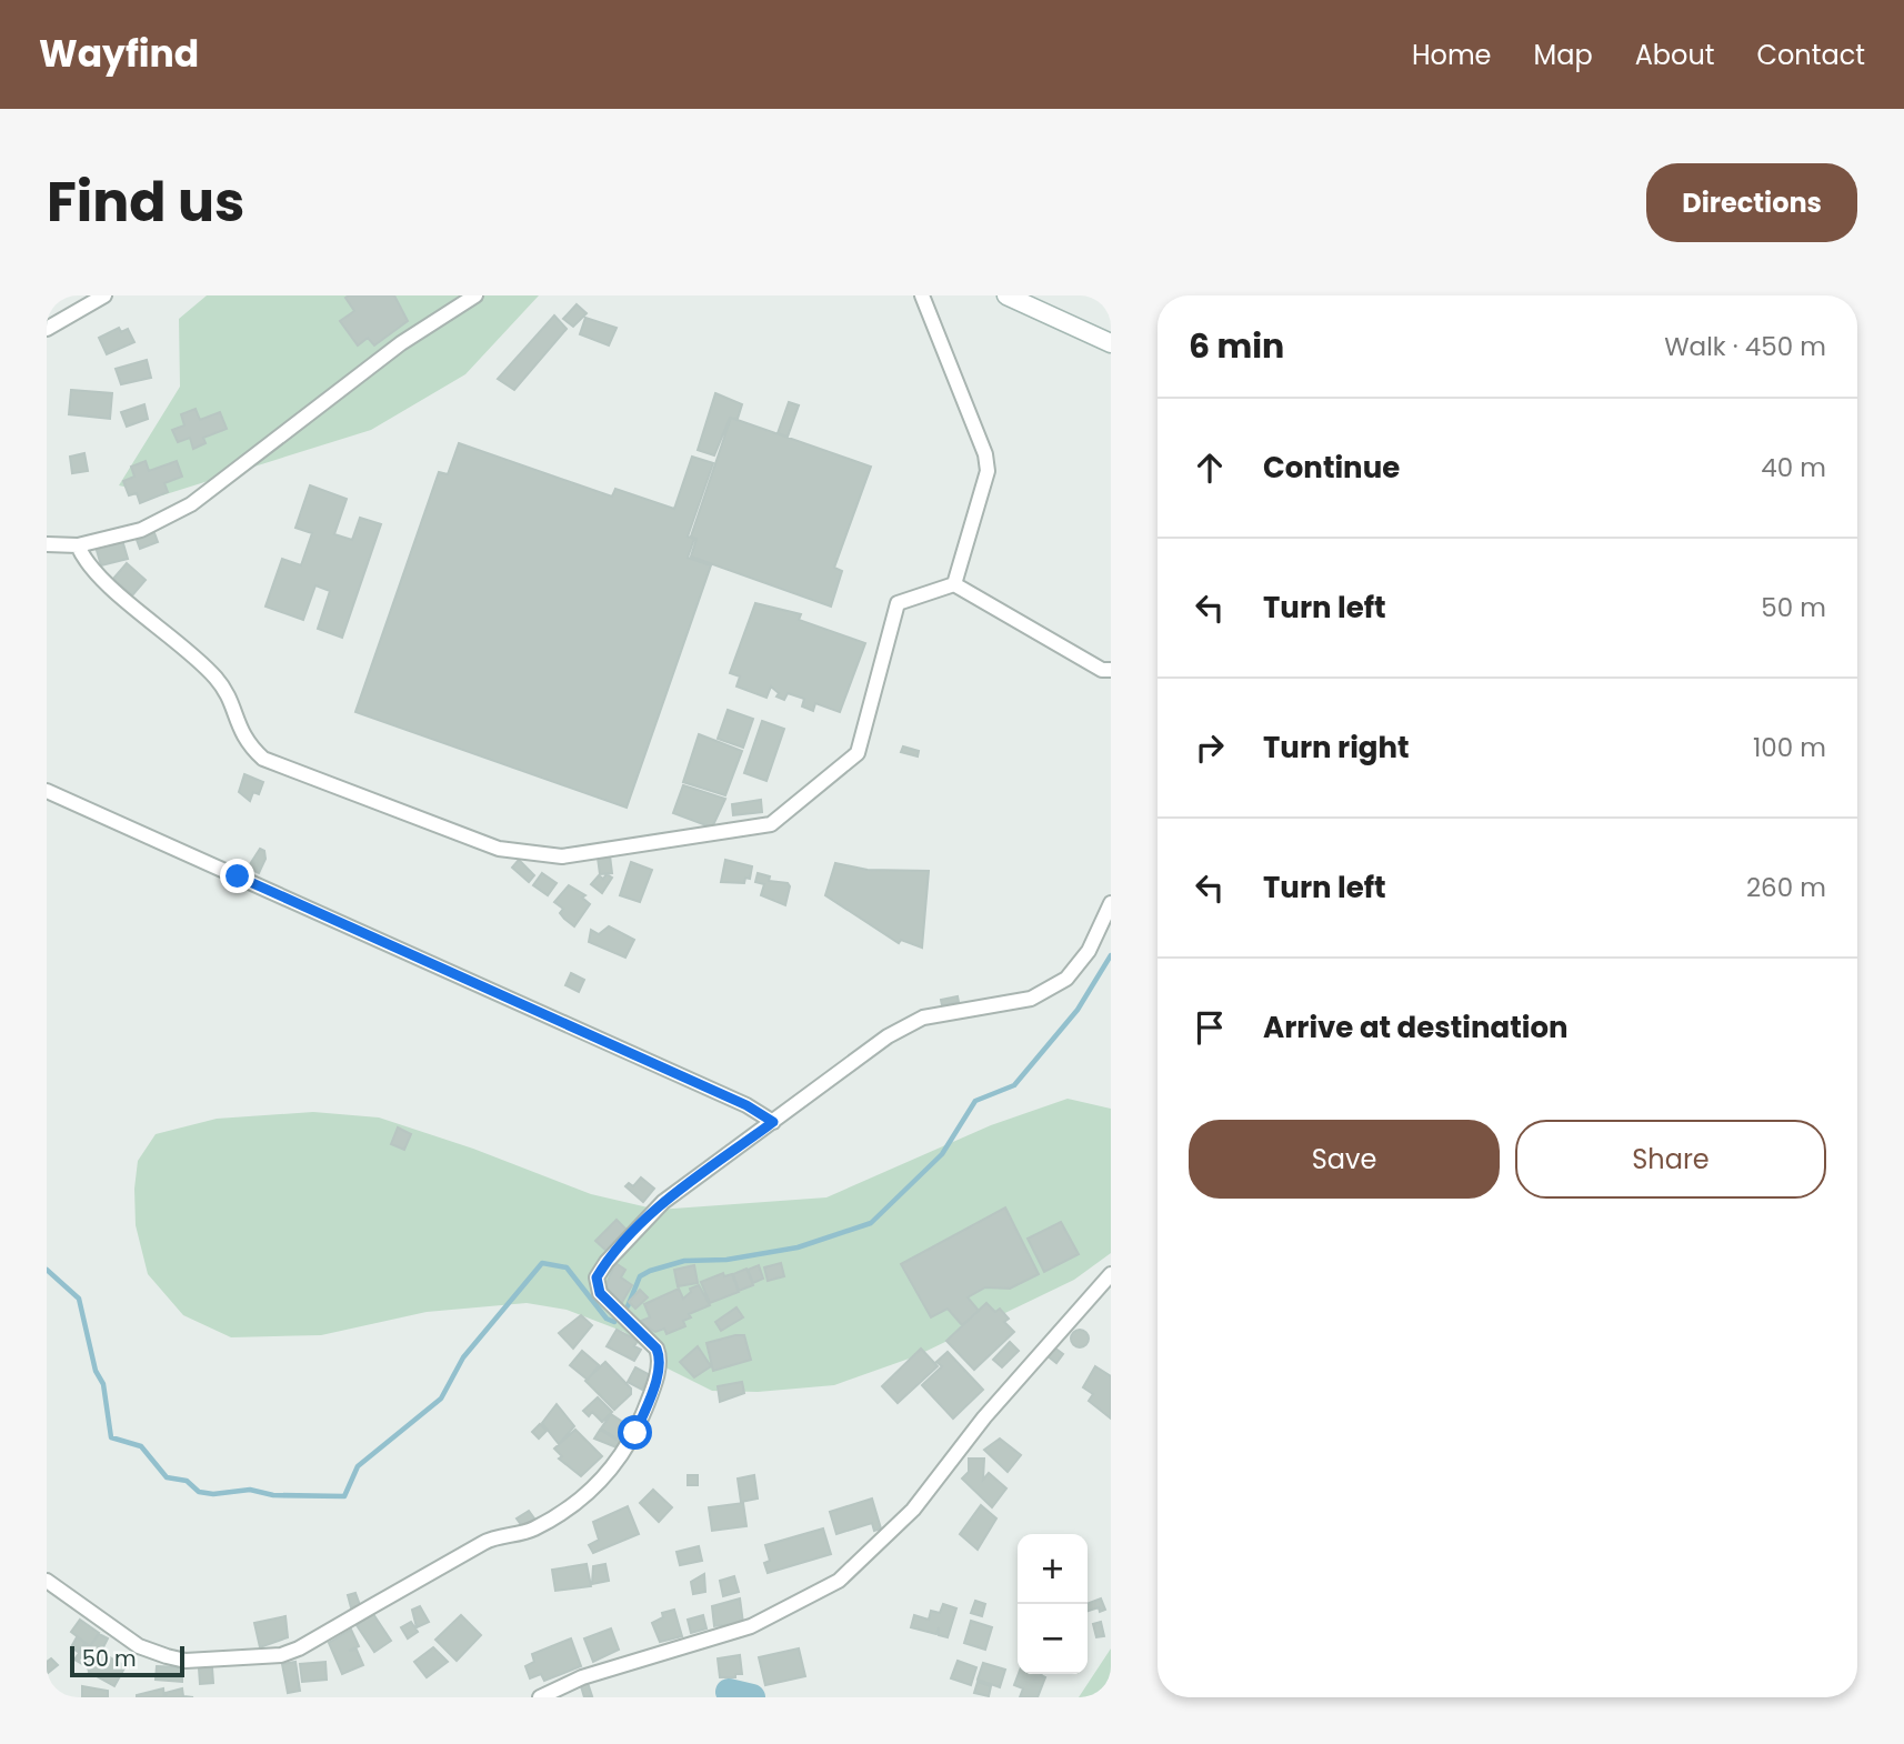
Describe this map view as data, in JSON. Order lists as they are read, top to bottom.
{
  "scale_bar": "50 m",
  "page": {
    "header": "Wayfind",
    "nav": [
      "Home",
      "Map",
      "About",
      "Contact"
    ],
    "title": "Find us",
    "buttons": [
      "Directions",
      ["Save", "Share"]
    ],
    "heading": ["6 min", "Walk · 450 m"],
    "list": [
      ["Continue", "40 m"],
      ["Turn left", "50 m"],
      ["Turn right", "100 m"],
      ["Turn left", "260 m"],
      "Arrive at destination"
    ],
    "map_buttons": ["+", "−"],
    "scale": "50 m"
  }
}
